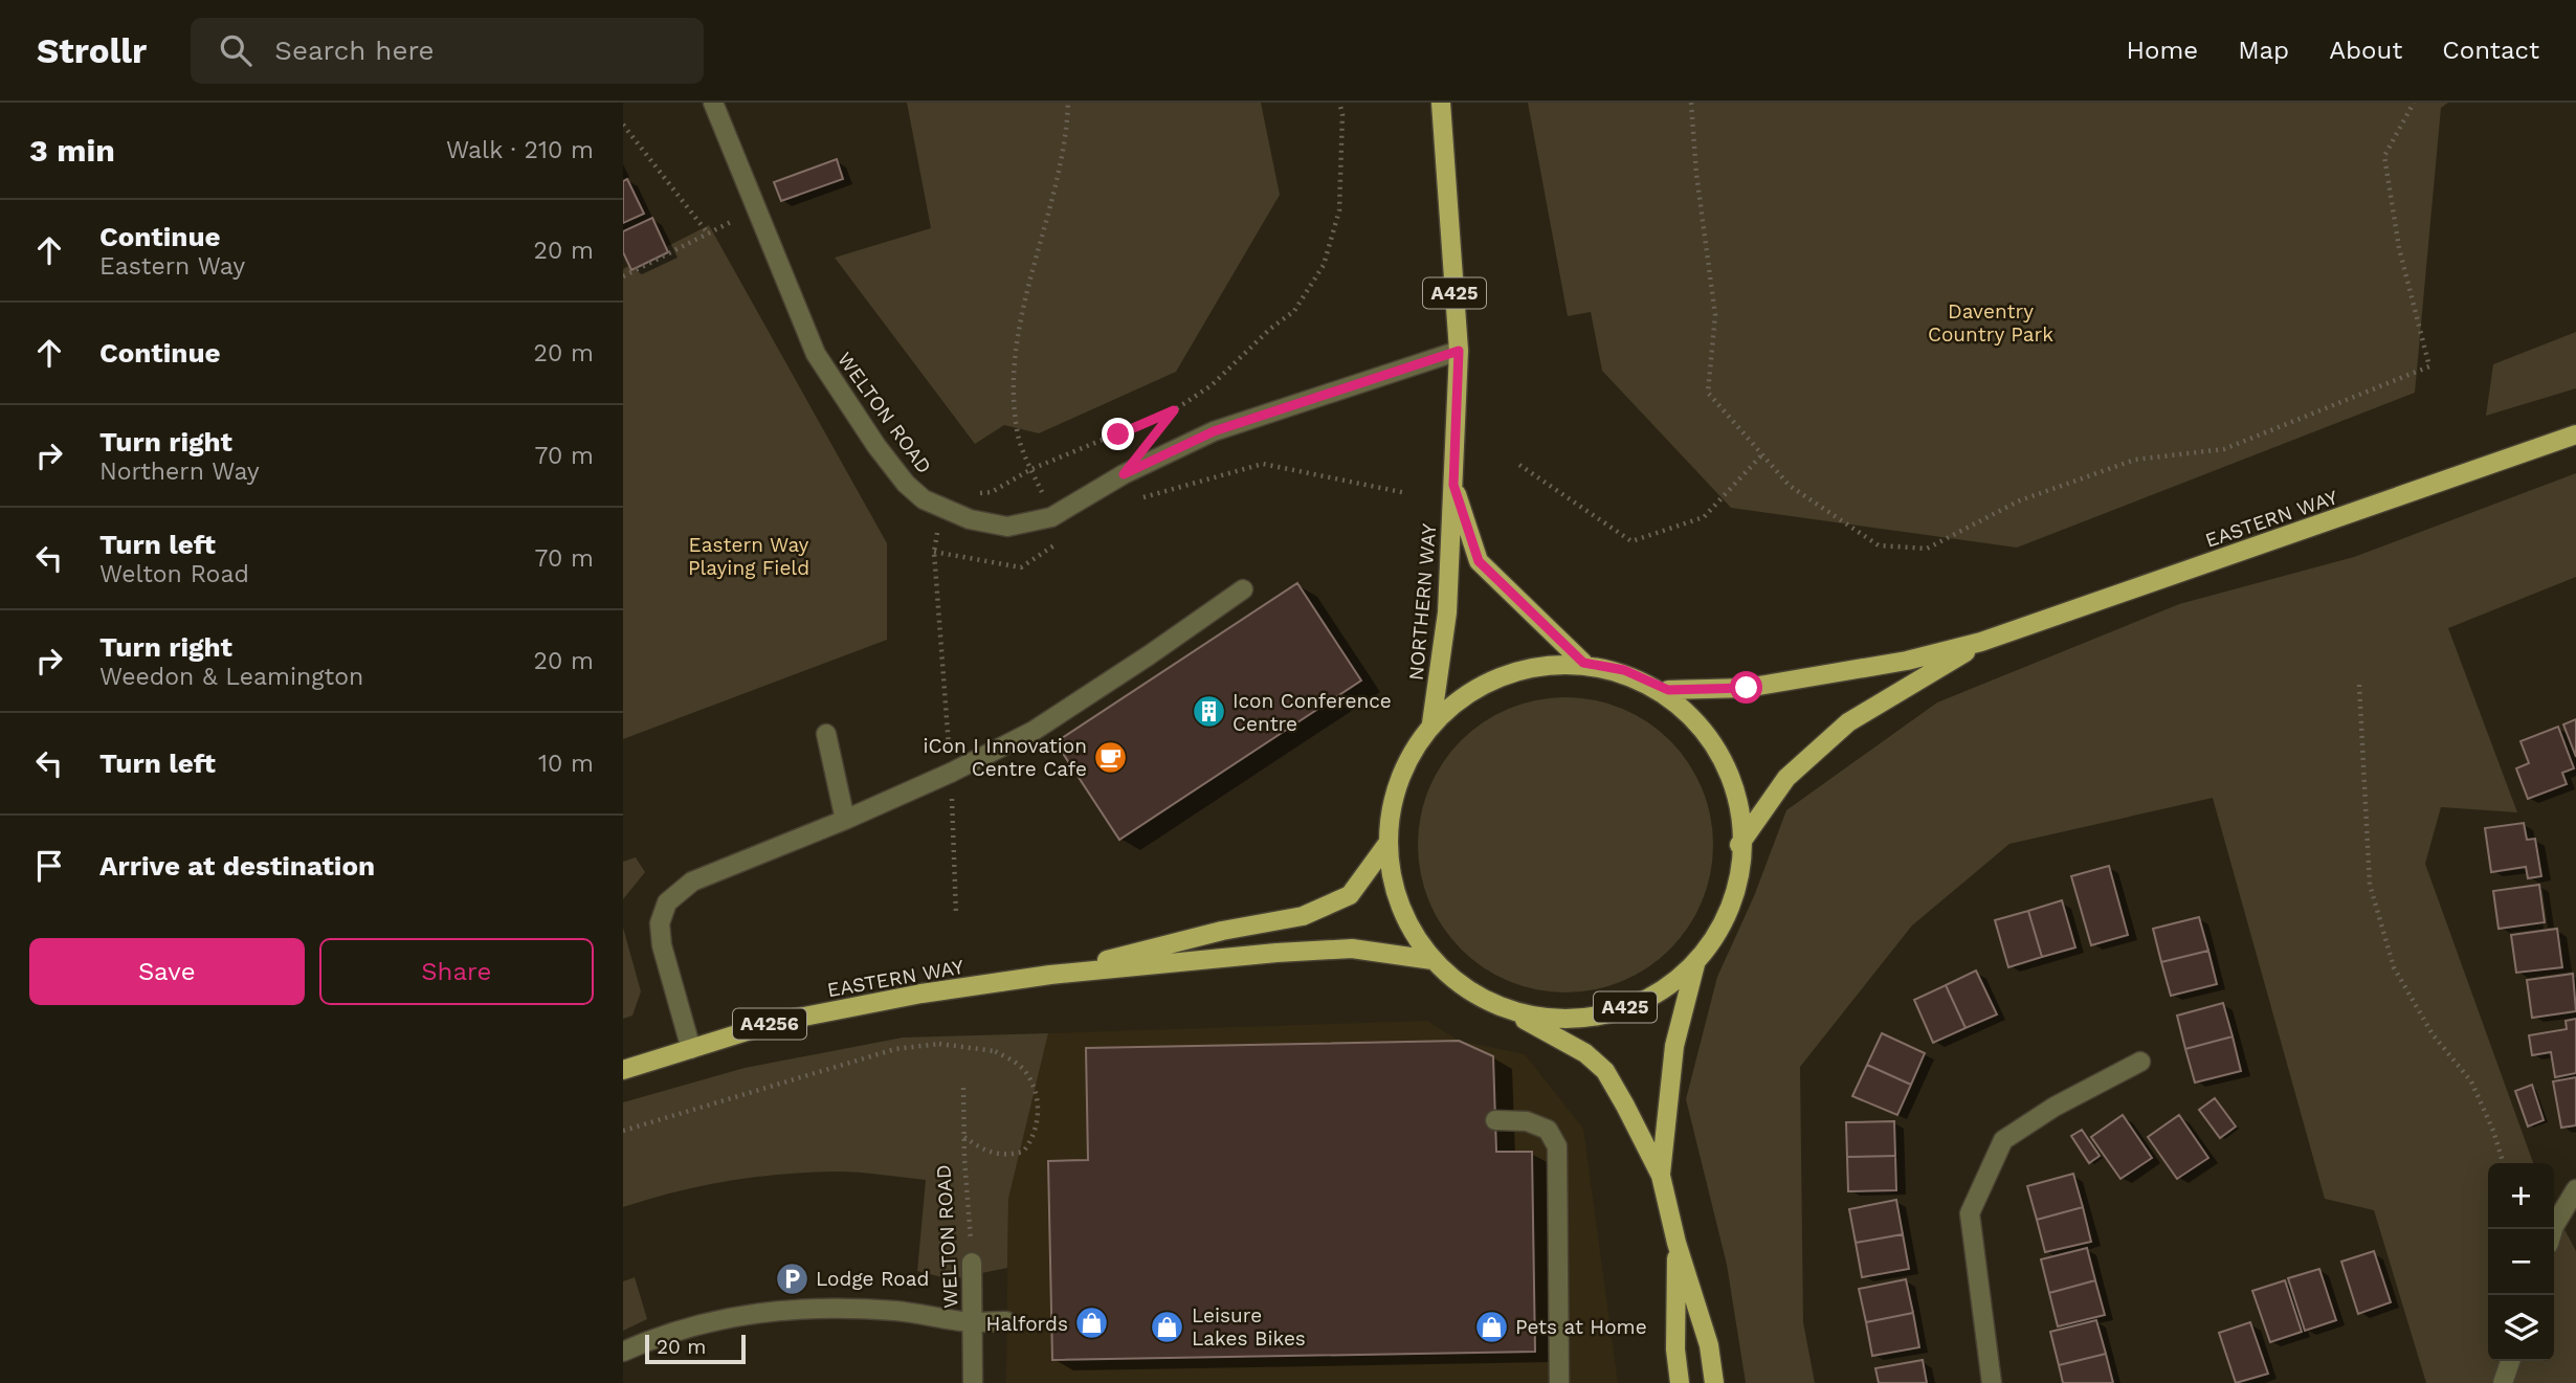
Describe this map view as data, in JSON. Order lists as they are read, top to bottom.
{
  "streets": {
    "main road": [
      "A425",
      "EASTERN WAY",
      "NORTHERN WAY",
      "A4256"
    ],
    "street": ["WELTON ROAD"]
  },
  "crossings": [
    ["A425", "EASTERN WAY"],
    ["A425", "NORTHERN WAY"],
    ["WELTON ROAD", "NORTHERN WAY"]
  ],
  "parks": ["Daventry Country Park", "Eastern Way Playing Field"],
  "places": {
    "building": ["Icon Conference Centre"],
    "cafe": ["iCon I Innovation Centre Cafe"],
    "parking": ["Lodge Road"],
    "shop": ["Halfords", "Leisure Lakes Bikes", "Pets at Home"]
  },
  "scale_bar": "20 m",
  "page": {
    "header": "Strollr",
    "search": "Search here",
    "nav": [
      "Home",
      "Map",
      "About",
      "Contact"
    ],
    "heading": ["3 min", "Walk · 210 m"],
    "list": [
      ["Continue", "Eastern Way", "20 m"],
      ["Continue", "20 m"],
      ["Turn right", "Northern Way", "70 m"],
      ["Turn left", "Welton Road", "70 m"],
      ["Turn right", "Weedon & Leamington", "20 m"],
      ["Turn left", "10 m"],
      "Arrive at destination"
    ],
    "buttons": ["Save", "Share"],
    "map_buttons": ["+", "−"],
    "scale": "20 m"
  }
}
